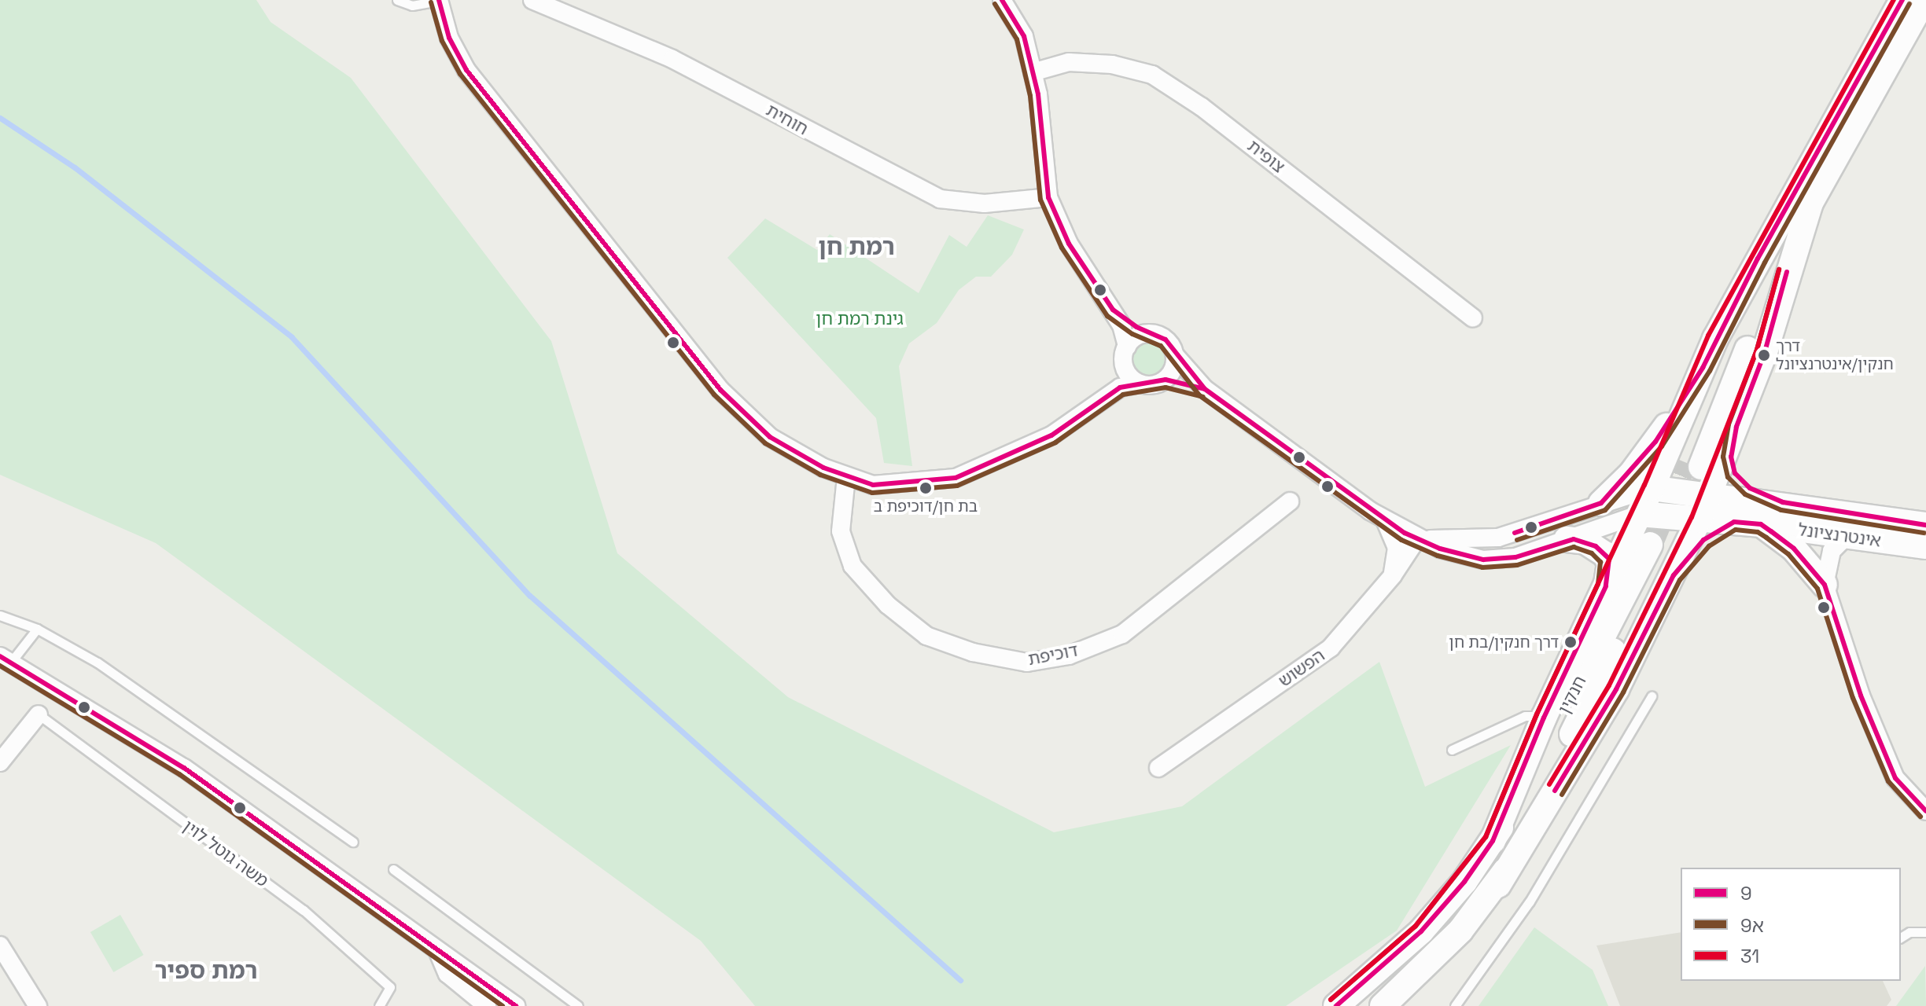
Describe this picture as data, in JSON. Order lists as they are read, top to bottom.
{
  "streets": {
    "main road": ["אינטרנציונל", "חנקין"],
    "street": [
      "חוחית",
      "צופית",
      "דוכיפת",
      "הפשוש"
    ],
    "lane": ["משה גוטל לוין"]
  },
  "districts": ["רמת חן", "רמת ספיר"],
  "parks": ["גינת רמת חן"],
  "places": ["דרך חנקין/אינטרנציונל", "בת חן/דוכיפת ב", "דרך חנקין/בת חן"],
  "lines": ["transit line 9", "transit line 31", "transit line 9א"],
  "legend": ["9", "9א", "31"]
}
